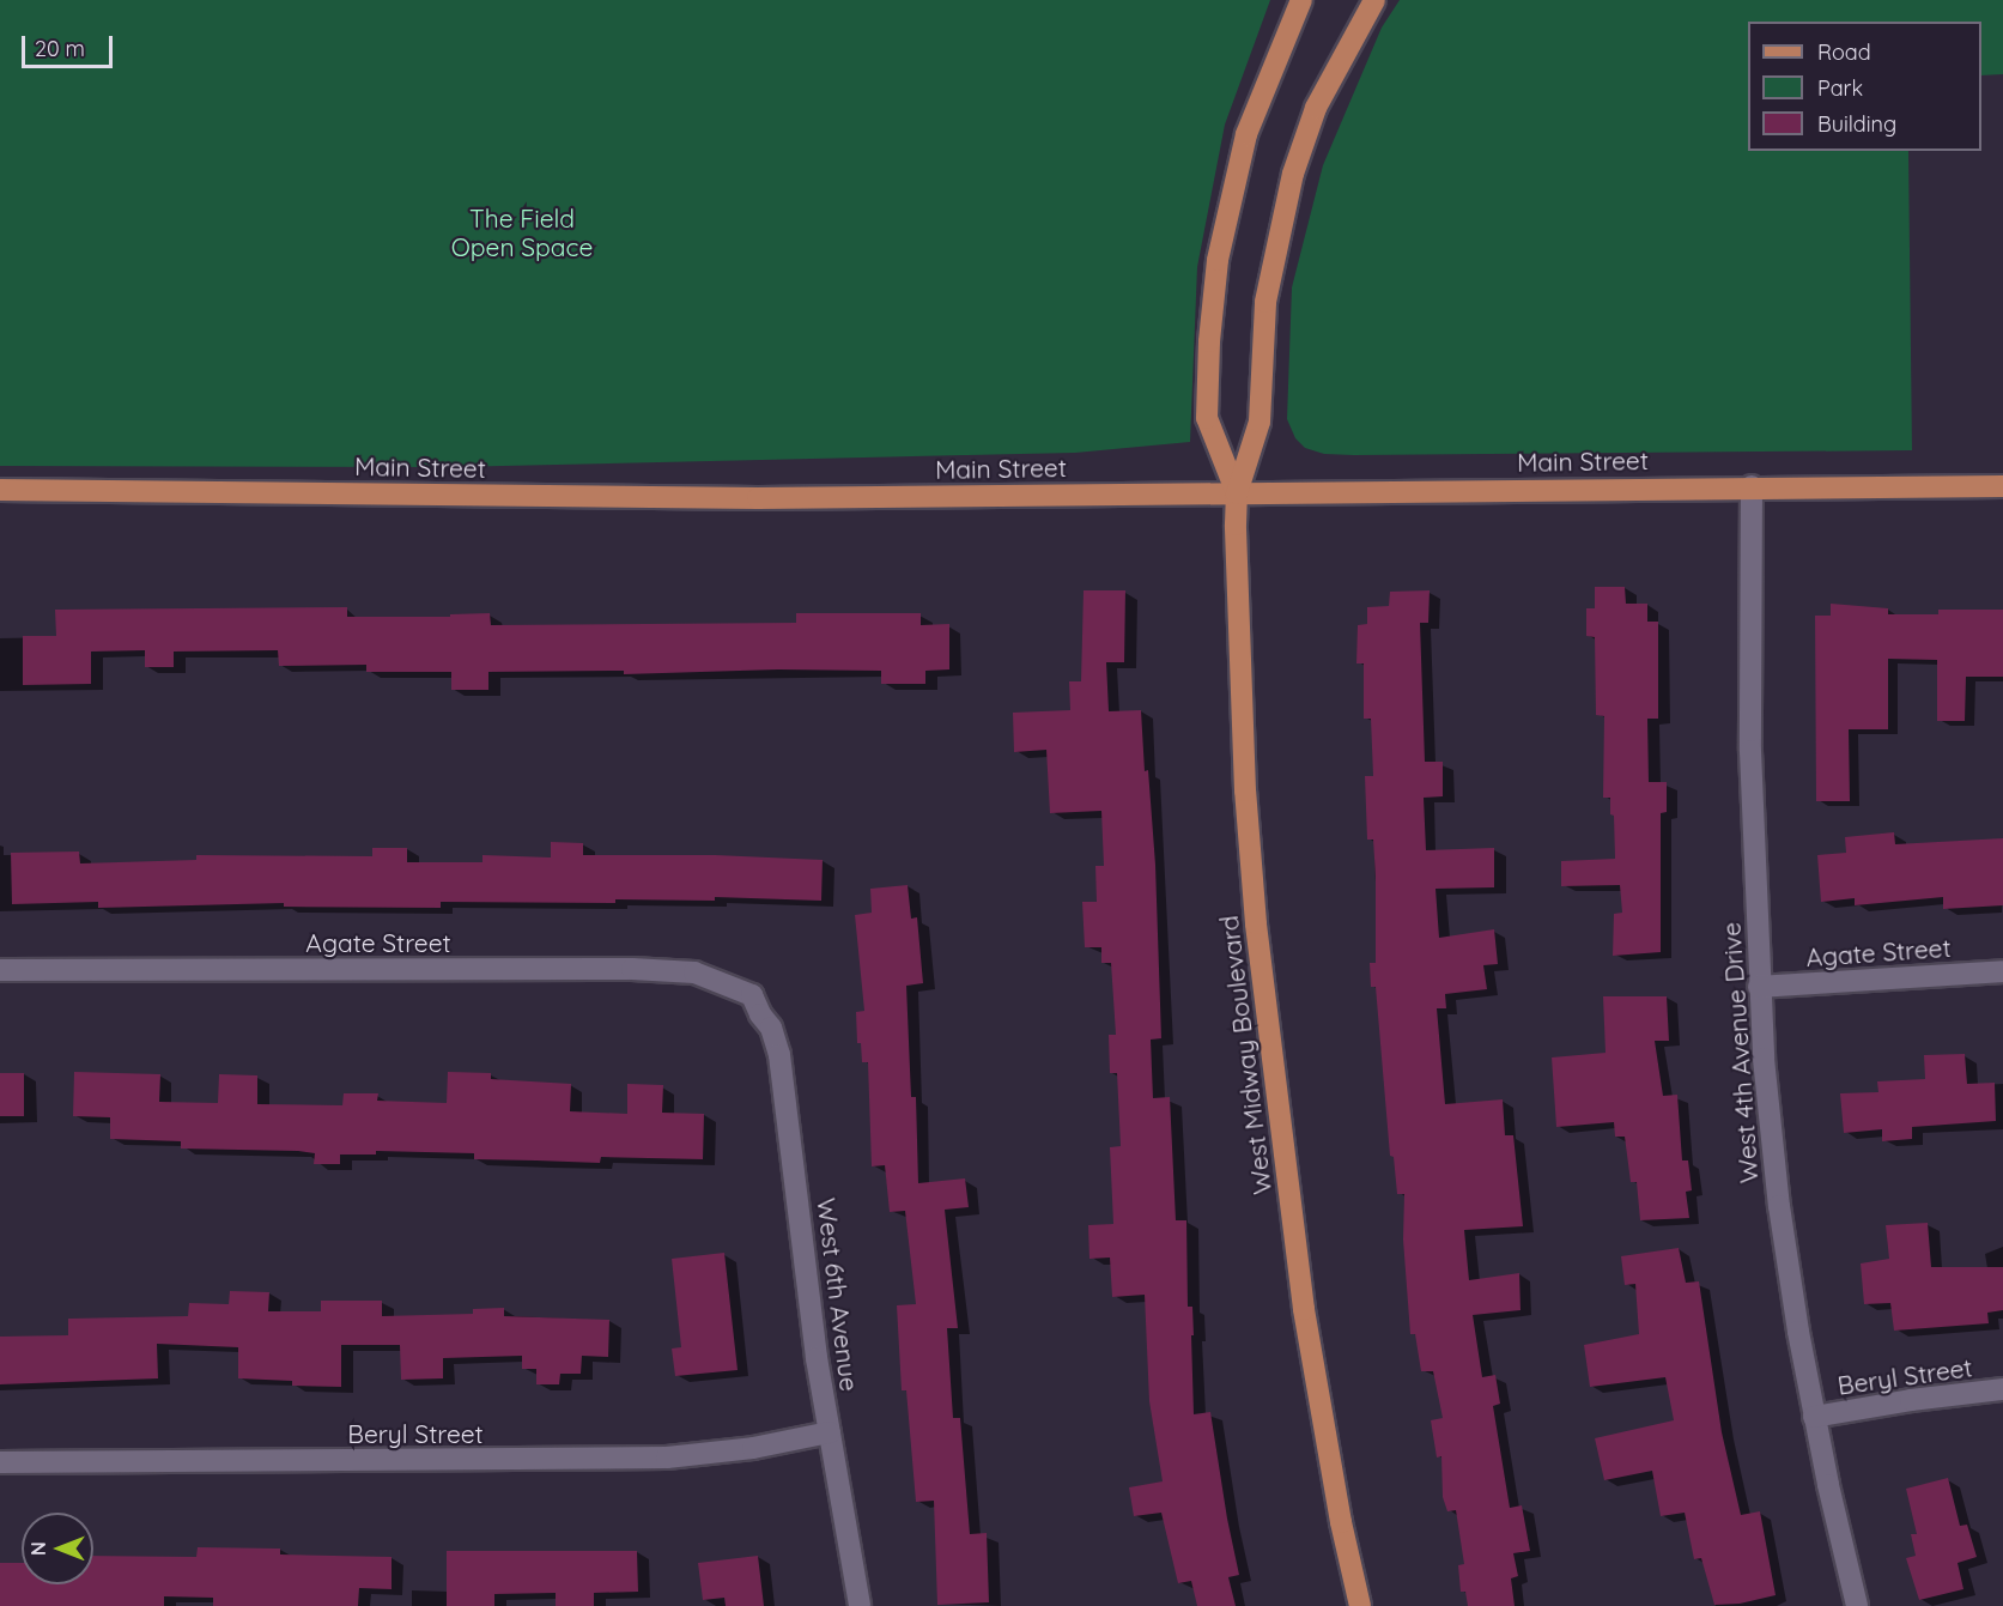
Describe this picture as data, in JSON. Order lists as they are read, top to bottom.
{
  "streets": {
    "main road": ["Main Street", "West Midway Boulevard"],
    "street": [
      "Agate Street",
      "West 4th Avenue Drive",
      "West 6th Avenue",
      "Beryl Street"
    ]
  },
  "crossings": [
    ["Main Street", "West 4th Avenue Drive"],
    ["Main Street", "West Midway Boulevard"],
    ["Agate Street", "West 4th Avenue Drive"],
    ["Agate Street", "West 6th Avenue"],
    ["West 4th Avenue Drive", "Beryl Street"],
    ["West 6th Avenue", "Beryl Street"]
  ],
  "parks": ["The Field Open Space"],
  "legend": ["Road", "Park", "Building"],
  "scale_bar": "20 m",
  "north": "left"
}
